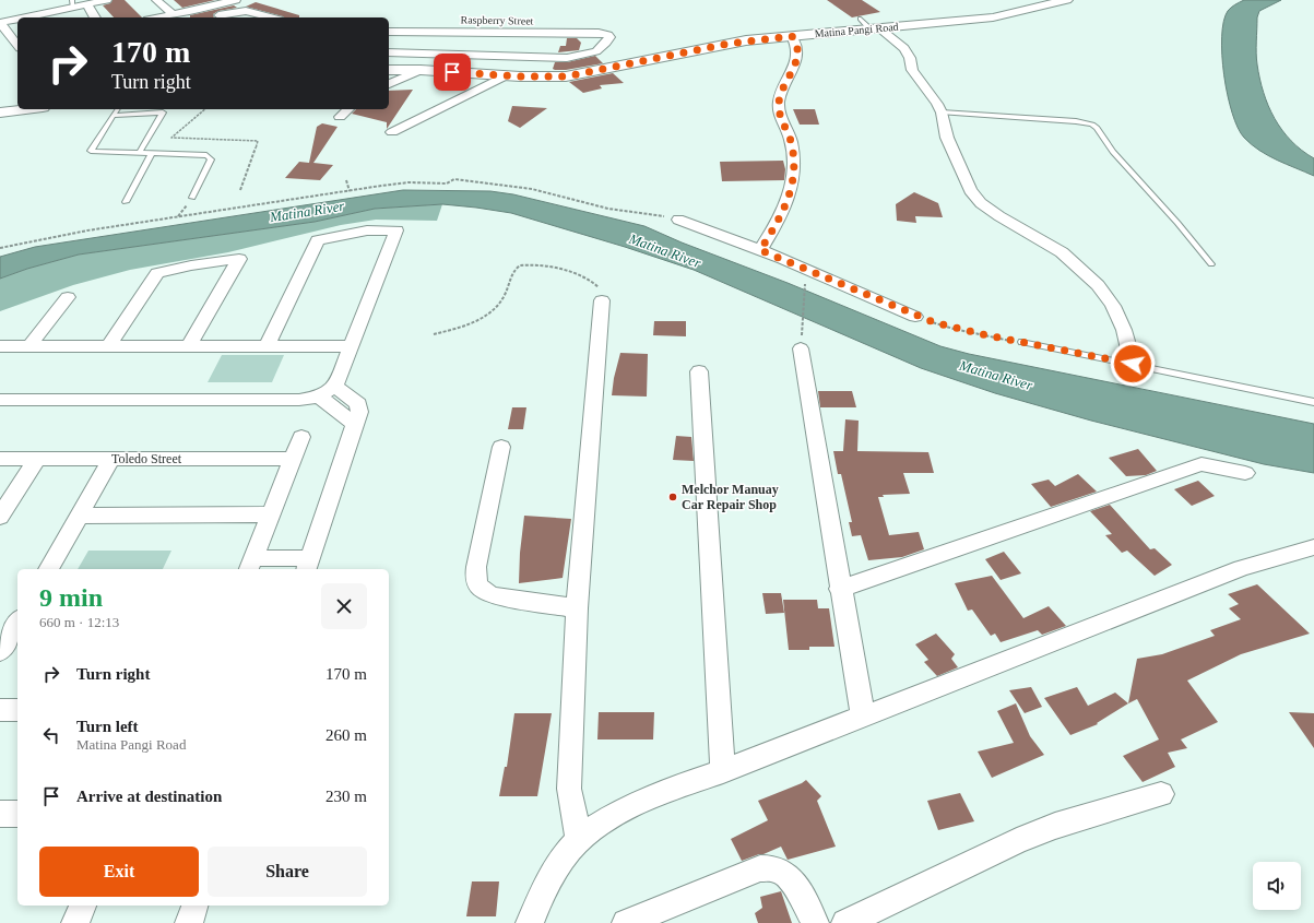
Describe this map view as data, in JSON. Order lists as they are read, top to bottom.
{
  "streets": {
    "street": ["Raspberry Street", "Matina Pangi Road", "Toledo Street"]
  },
  "water": ["Matina River"],
  "places": ["Melchor Manuay Car Repair Shop"],
  "page": {
    "turn": ["170 m", "Turn right"],
    "heading": ["9 min", "660 m · 12:13"],
    "list": [
      {
        "name": "Turn right",
        "value": "170 m"
      },
      {
        "name": "Turn left",
        "note": "Matina Pangi Road",
        "value": "260 m"
      },
      {
        "name": "Arrive at destination",
        "value": "230 m"
      }
    ],
    "buttons": ["Exit", "Share"]
  }
}
